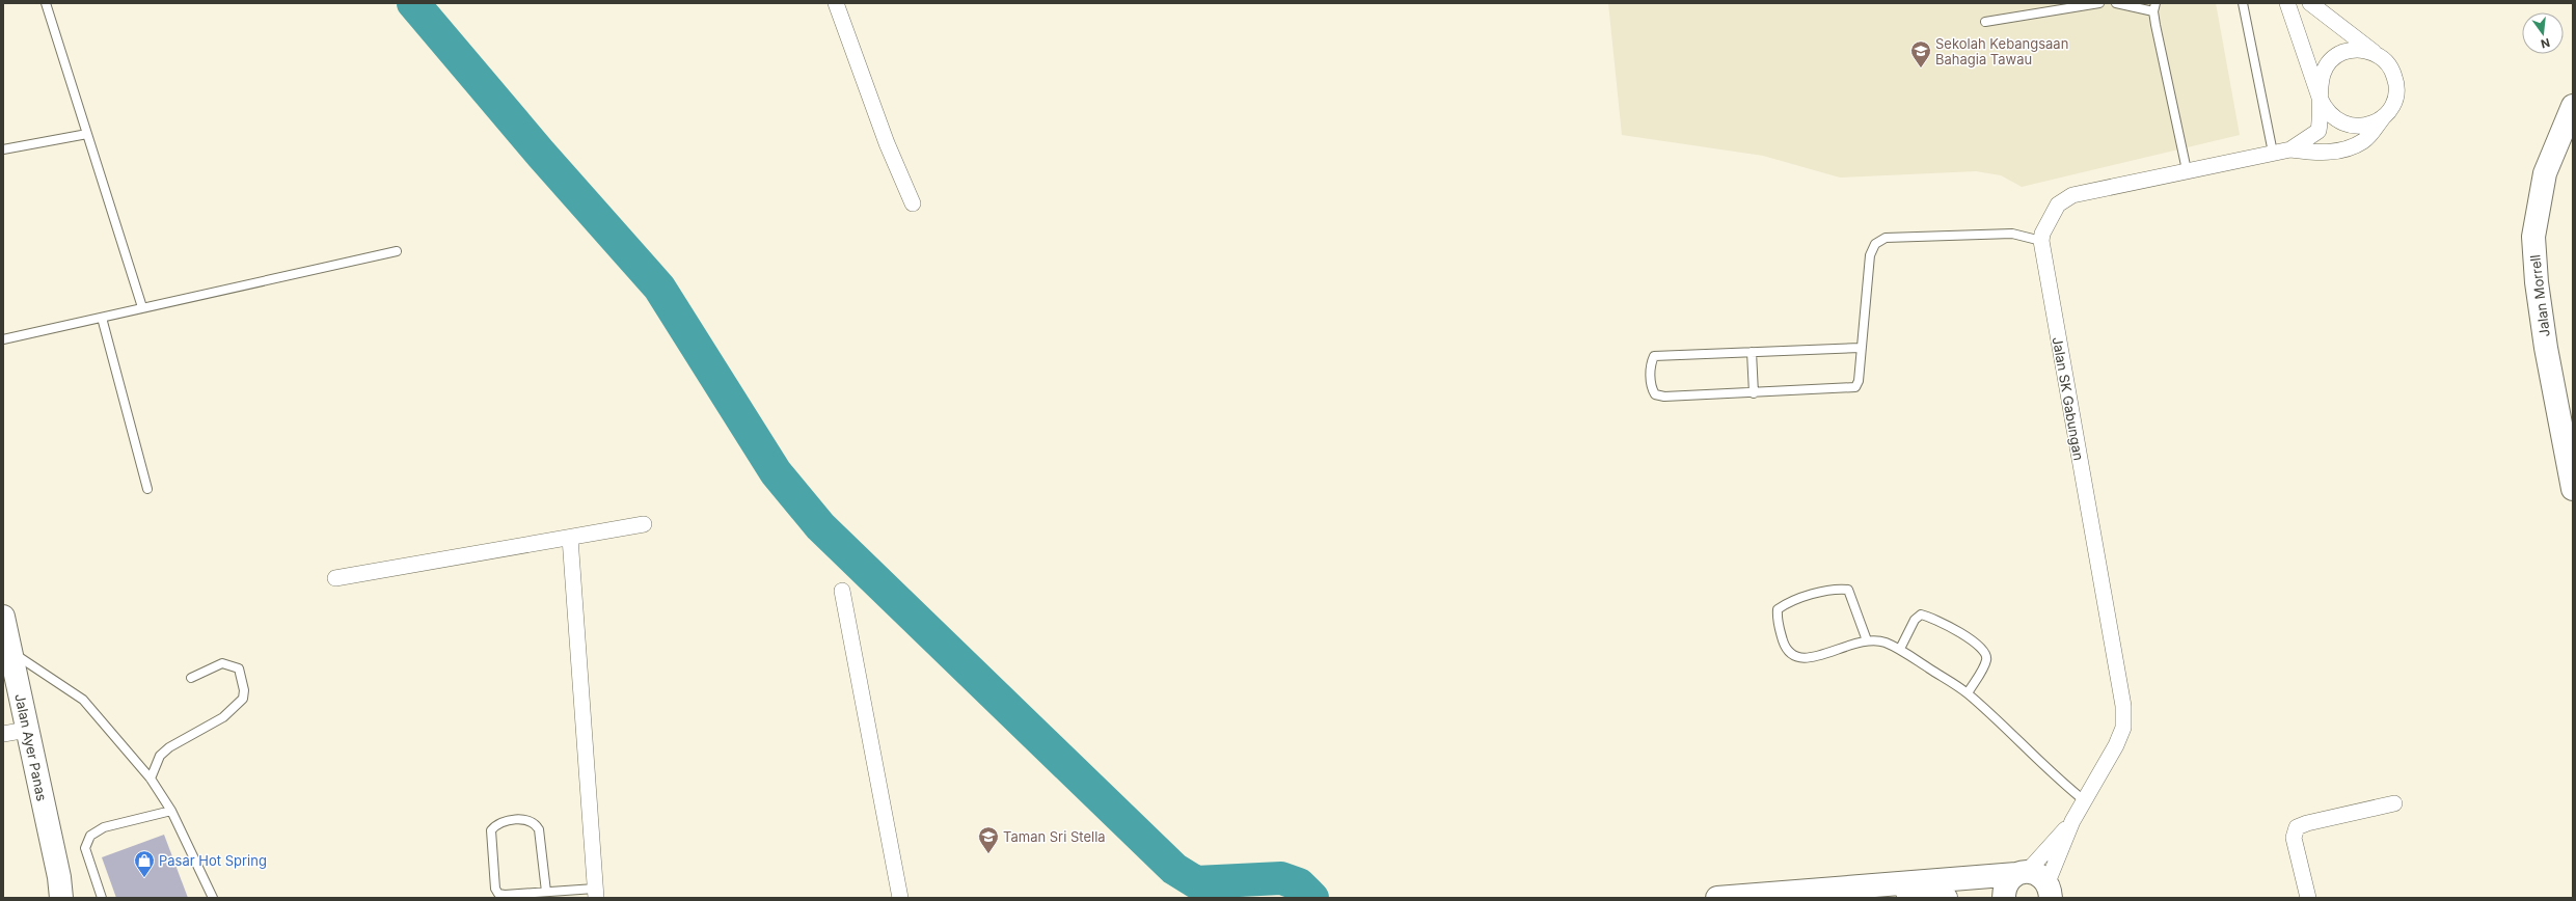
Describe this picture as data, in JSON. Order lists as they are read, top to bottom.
{
  "streets": {
    "street": ["Jalan Morrell", "Jalan SK Gabungan", "Jalan Ayer Panas"]
  },
  "places": {
    "school or university": ["Sekolah Kebangsaan Bahagia Tawau", "Taman Sri Stella"],
    "shop": ["Pasar Hot Spring"]
  },
  "north": "bottom"
}
